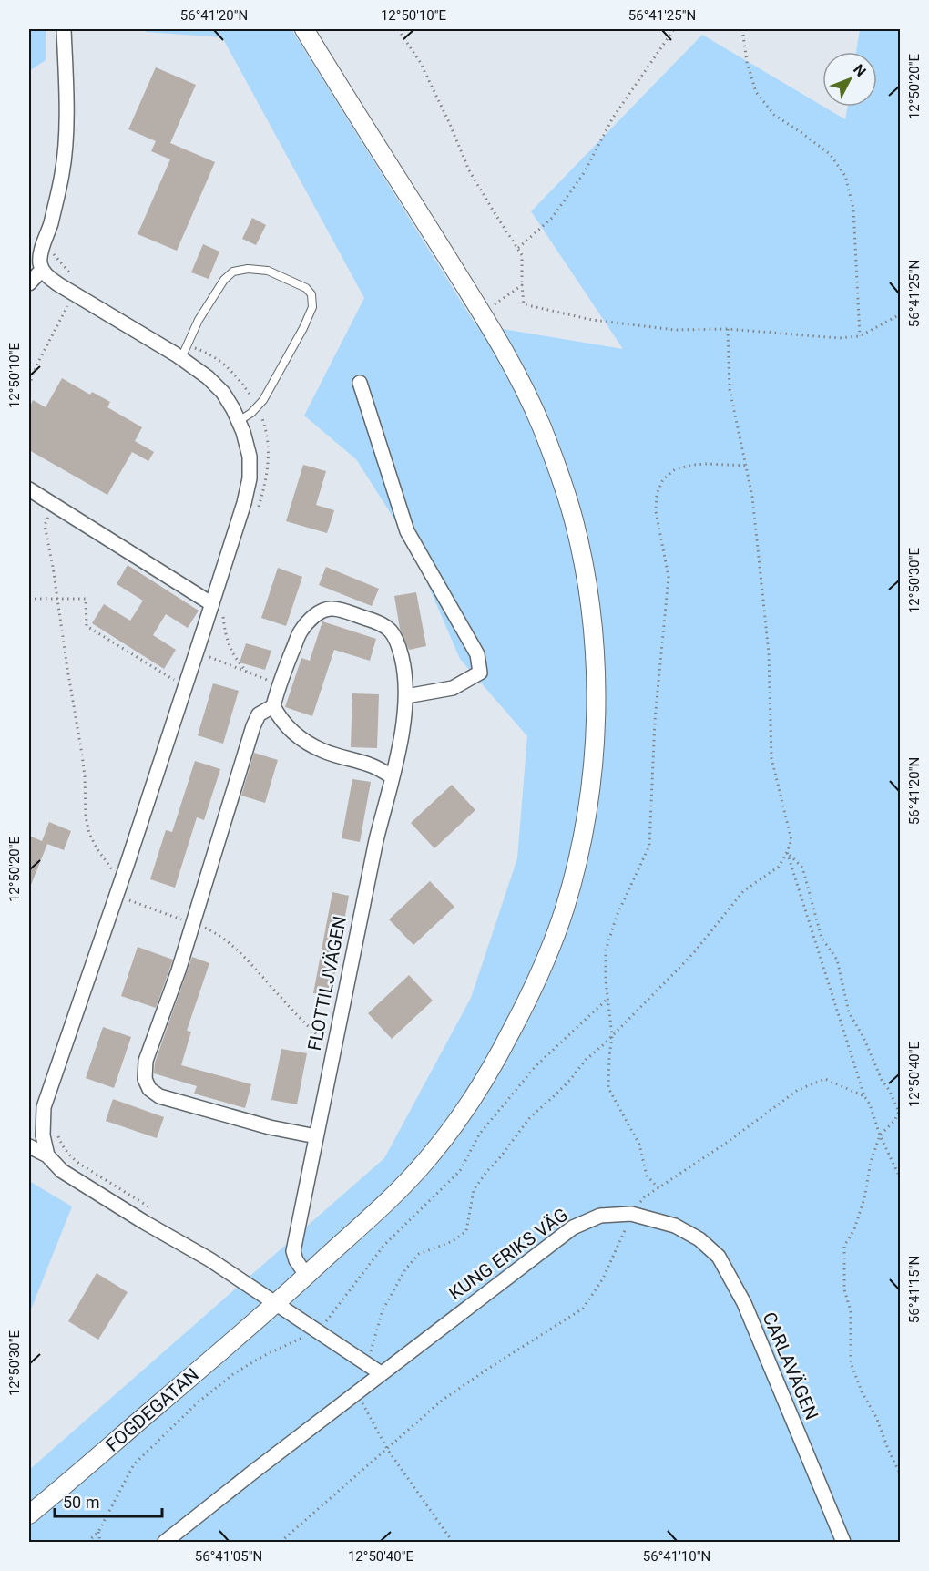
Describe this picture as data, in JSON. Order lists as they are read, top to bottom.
{
  "streets": {
    "street": [
      "FLOTTILJVÄGEN",
      "KUNG ERIKS VÄG",
      "CARLAVÄGEN",
      "FOGDEGATAN"
    ]
  },
  "crossings": [
    ["FLOTTILJVÄGEN", "FOGDEGATAN"],
    ["KUNG ERIKS VÄG", "CARLAVÄGEN"]
  ],
  "scale_bar": "50 m",
  "north": "top right",
  "coordinates": [
    "56°41'20\"N",
    "12°50'10\"E",
    "56°41'25\"N",
    "12°50'20\"E",
    "12°50'30\"E",
    "12°50'40\"E",
    "56°41'15\"N",
    "56°41'05\"N",
    "56°41'10\"N"
  ]
}
